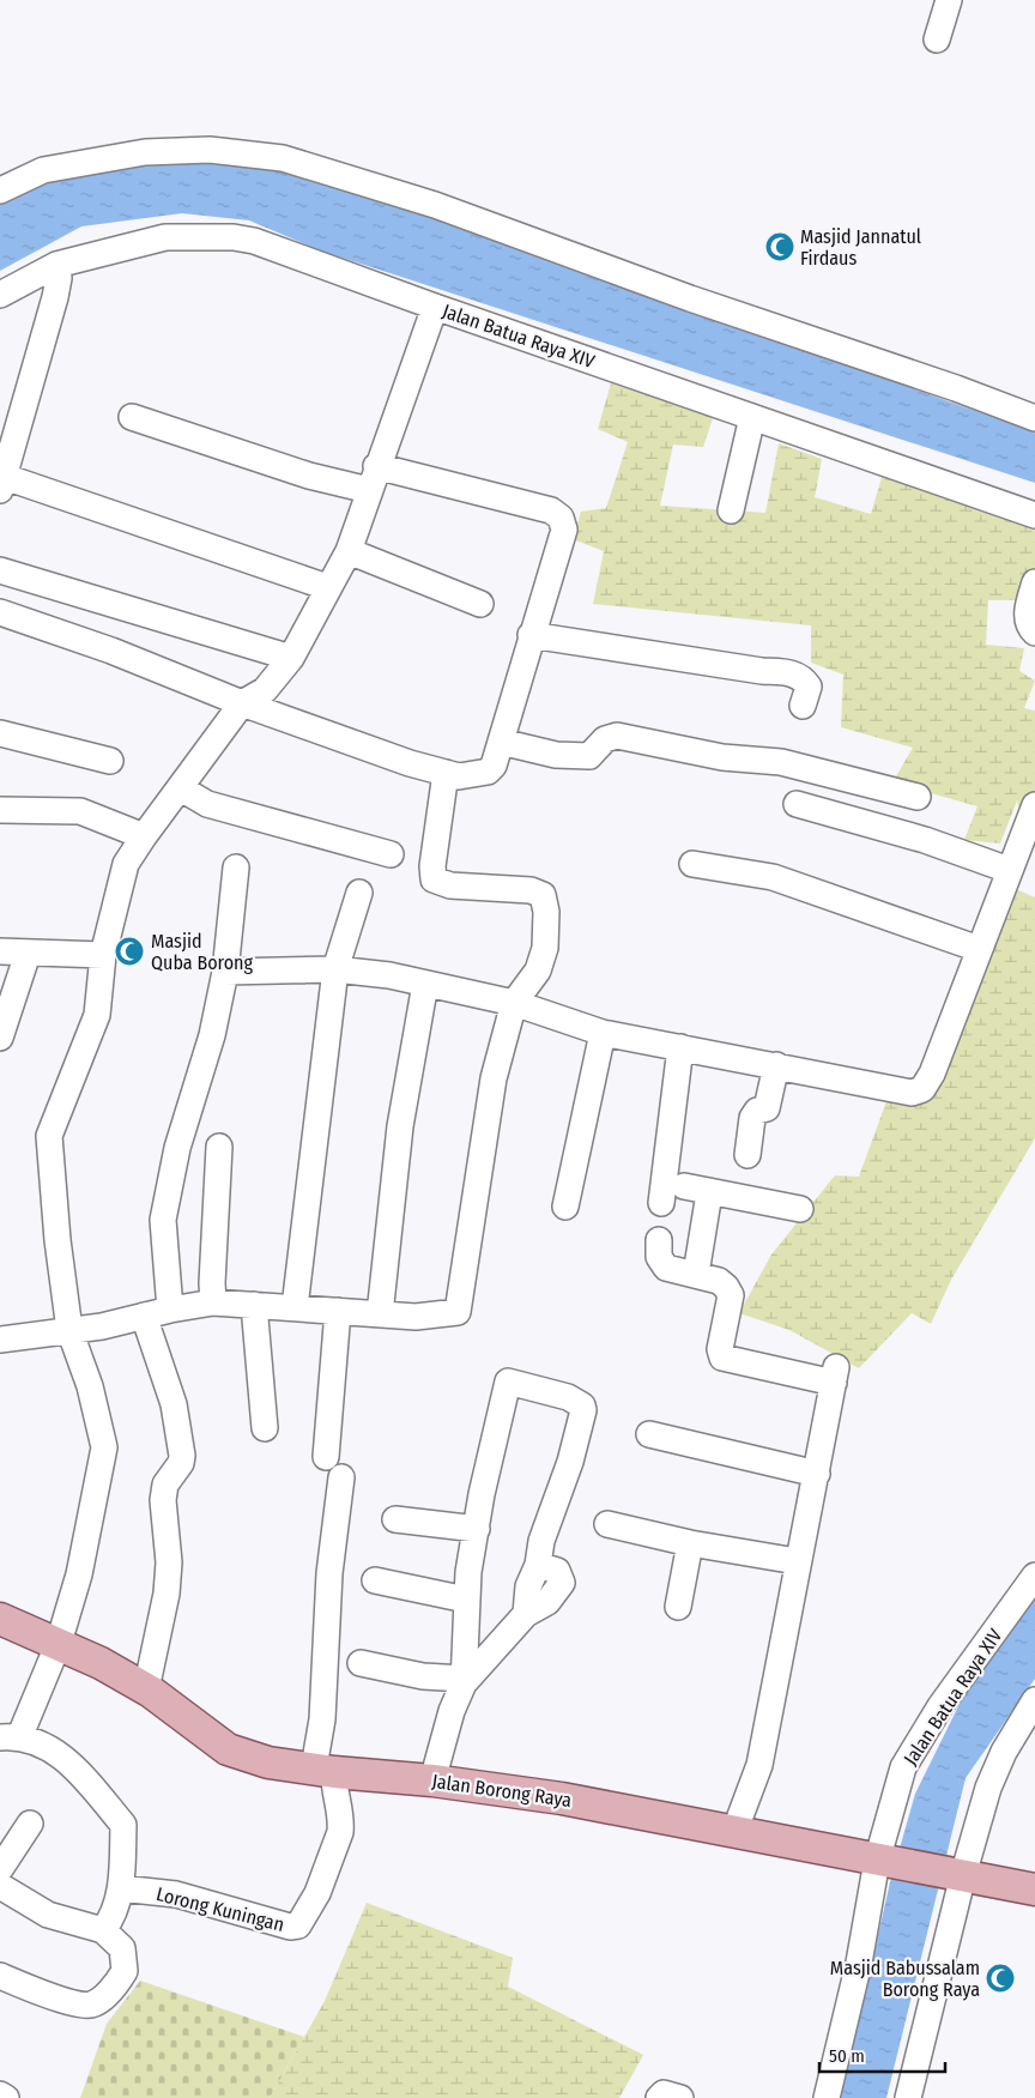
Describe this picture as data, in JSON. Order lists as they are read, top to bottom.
{
  "streets": {
    "main road": ["Jalan Borong Raya"],
    "street": ["Jalan Batua Raya XIV", "Lorong Kuningan"]
  },
  "crossings": [
    ["Jalan Batua Raya XIV", "Jalan Borong Raya"],
    ["Jalan Borong Raya", "Lorong Kuningan"]
  ],
  "places": {
    "mosque": ["Masjid Jannatul Firdaus", "Masjid Quba Borong", "Masjid Babussalam Borong Raya"]
  },
  "scale_bar": "50 m"
}
